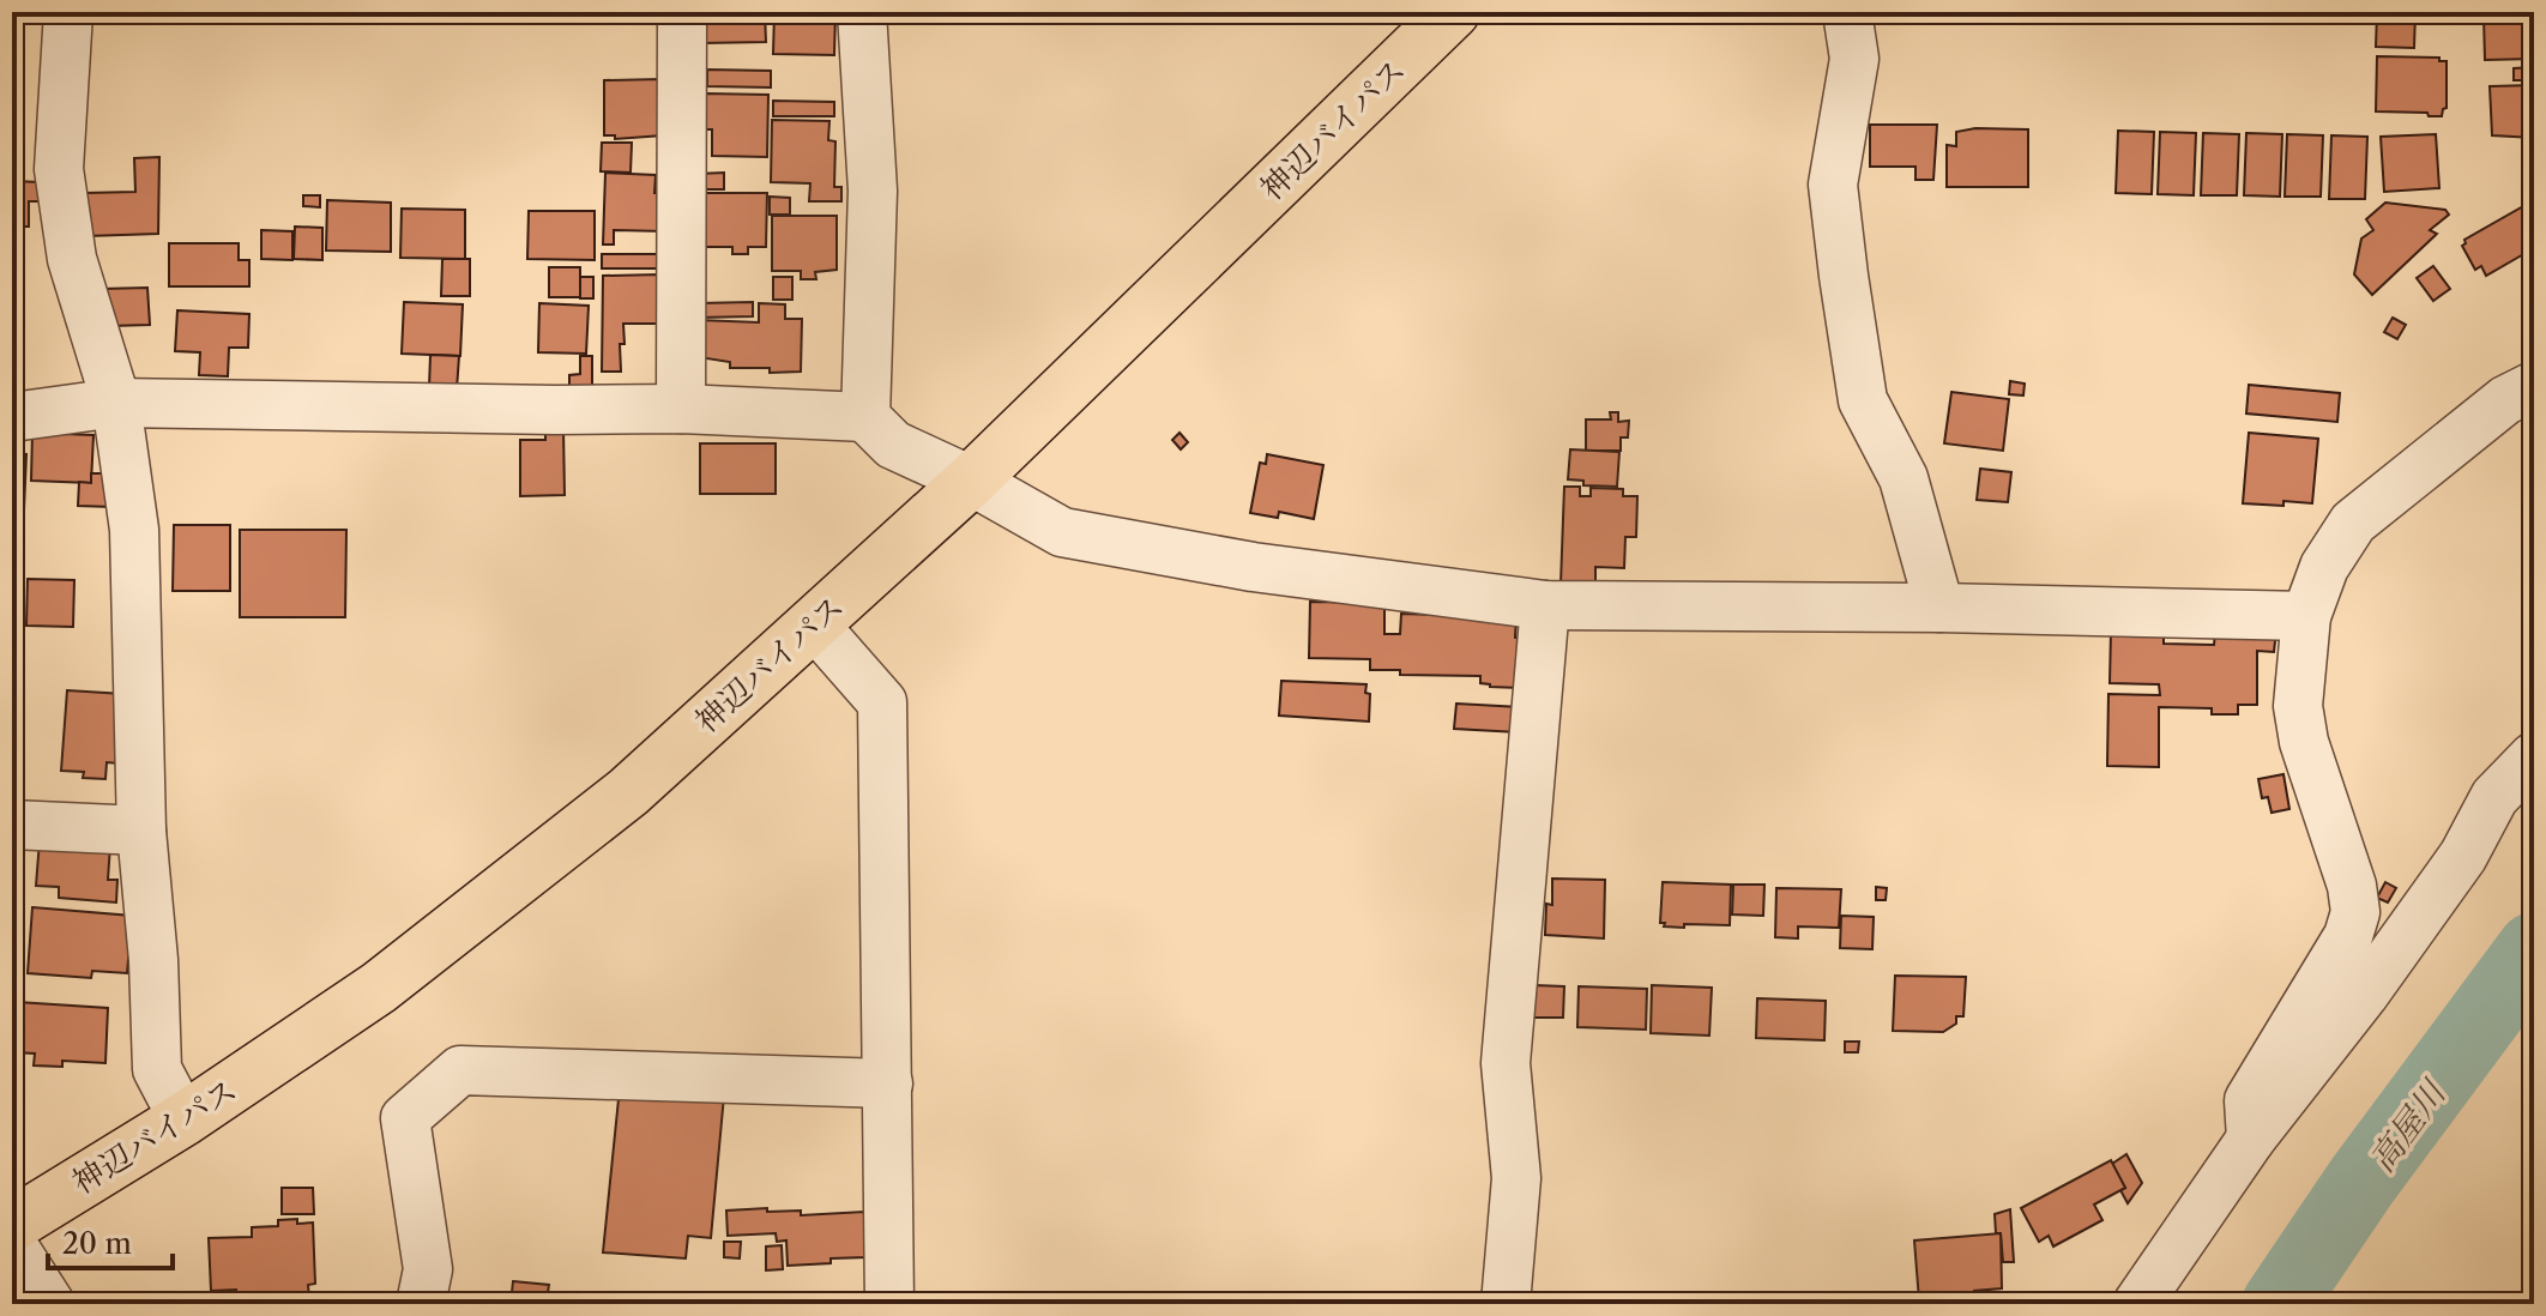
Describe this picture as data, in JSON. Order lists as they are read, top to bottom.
{
  "streets": {
    "highway": ["神辺バイパス"]
  },
  "water": ["高屋川"],
  "scale_bar": "20 m"
}
